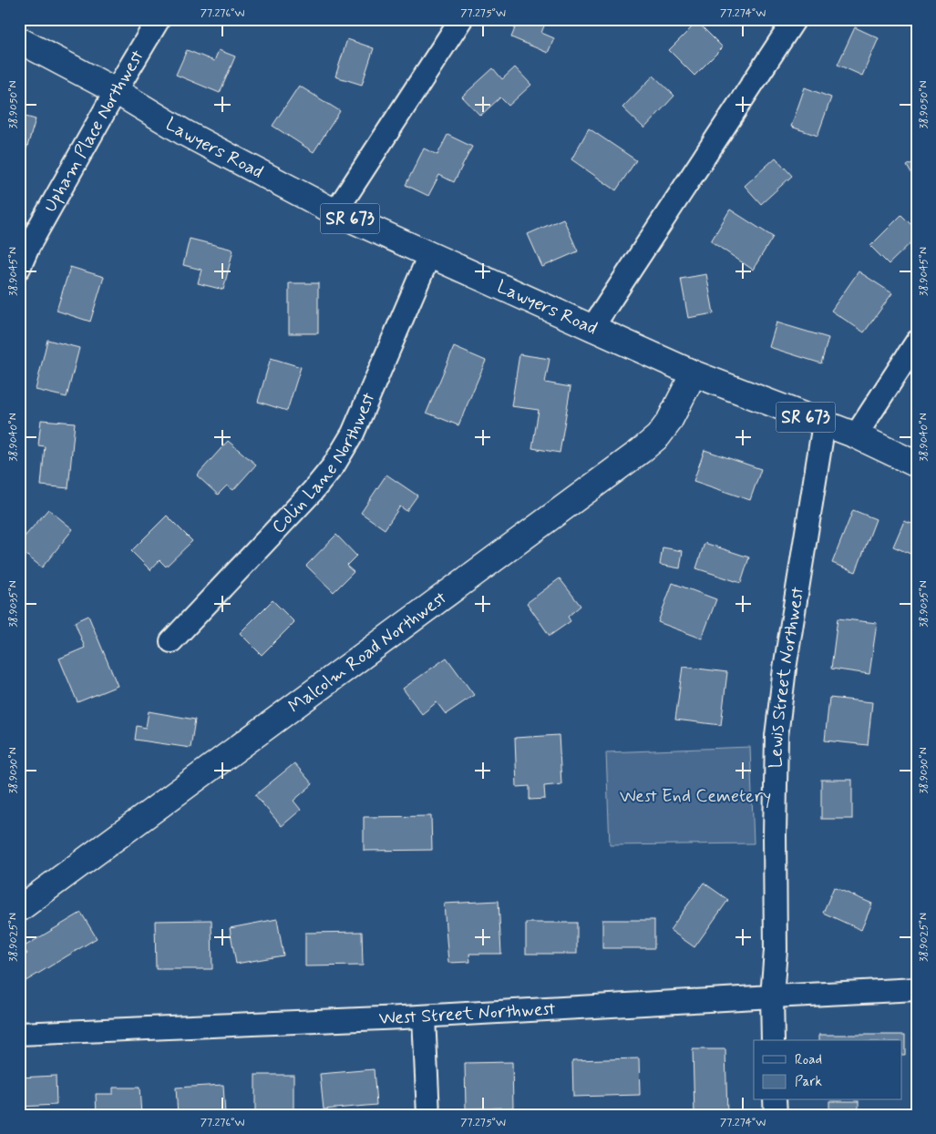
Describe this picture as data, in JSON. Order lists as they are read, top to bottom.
{
  "streets": {
    "main road": ["Lawyers Road", "SR 673", "Malcolm Road Northwest"],
    "street": [
      "Upham Place Northwest",
      "Colin Lane Northwest",
      "Lewis Street Northwest",
      "West Street Northwest"
    ]
  },
  "crossings": [
    ["Upham Place Northwest", "Lawyers Road"],
    ["Lawyers Road", "Colin Lane Northwest"],
    ["Lawyers Road", "Malcolm Road Northwest"],
    ["Lawyers Road", "Lewis Street Northwest"],
    ["Lewis Street Northwest", "West Street Northwest"]
  ],
  "parks": ["West End Cemetery"],
  "legend": ["Road", "Park"],
  "coordinates": [
    "77.276°W",
    "77.275°W",
    "77.274°W",
    "38.9050°N",
    "38.9045°N",
    "38.9040°N",
    "38.9035°N",
    "38.9030°N",
    "38.9025°N"
  ]
}
